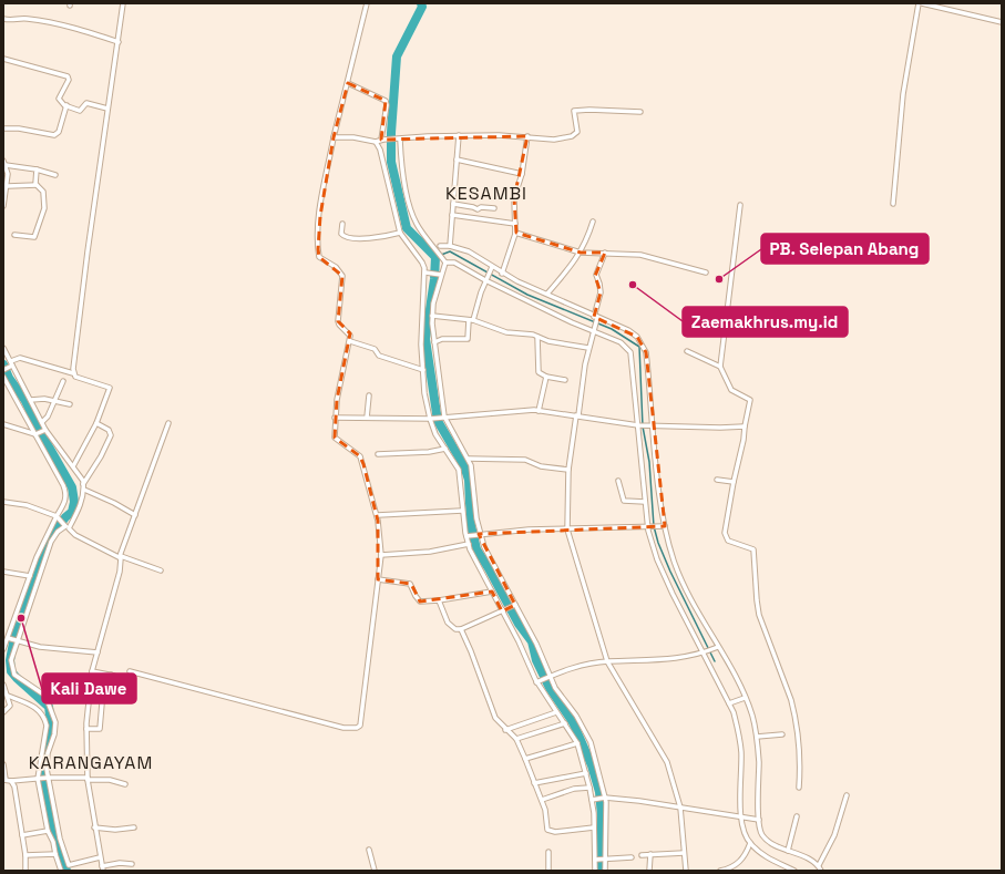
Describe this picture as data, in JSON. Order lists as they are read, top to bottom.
{
  "districts": ["KESAMBI", "KARANGAYAM"],
  "places": ["PB. Selepan Abang", "Zaemakhrus.my.id", "Kali Dawe"]
}
